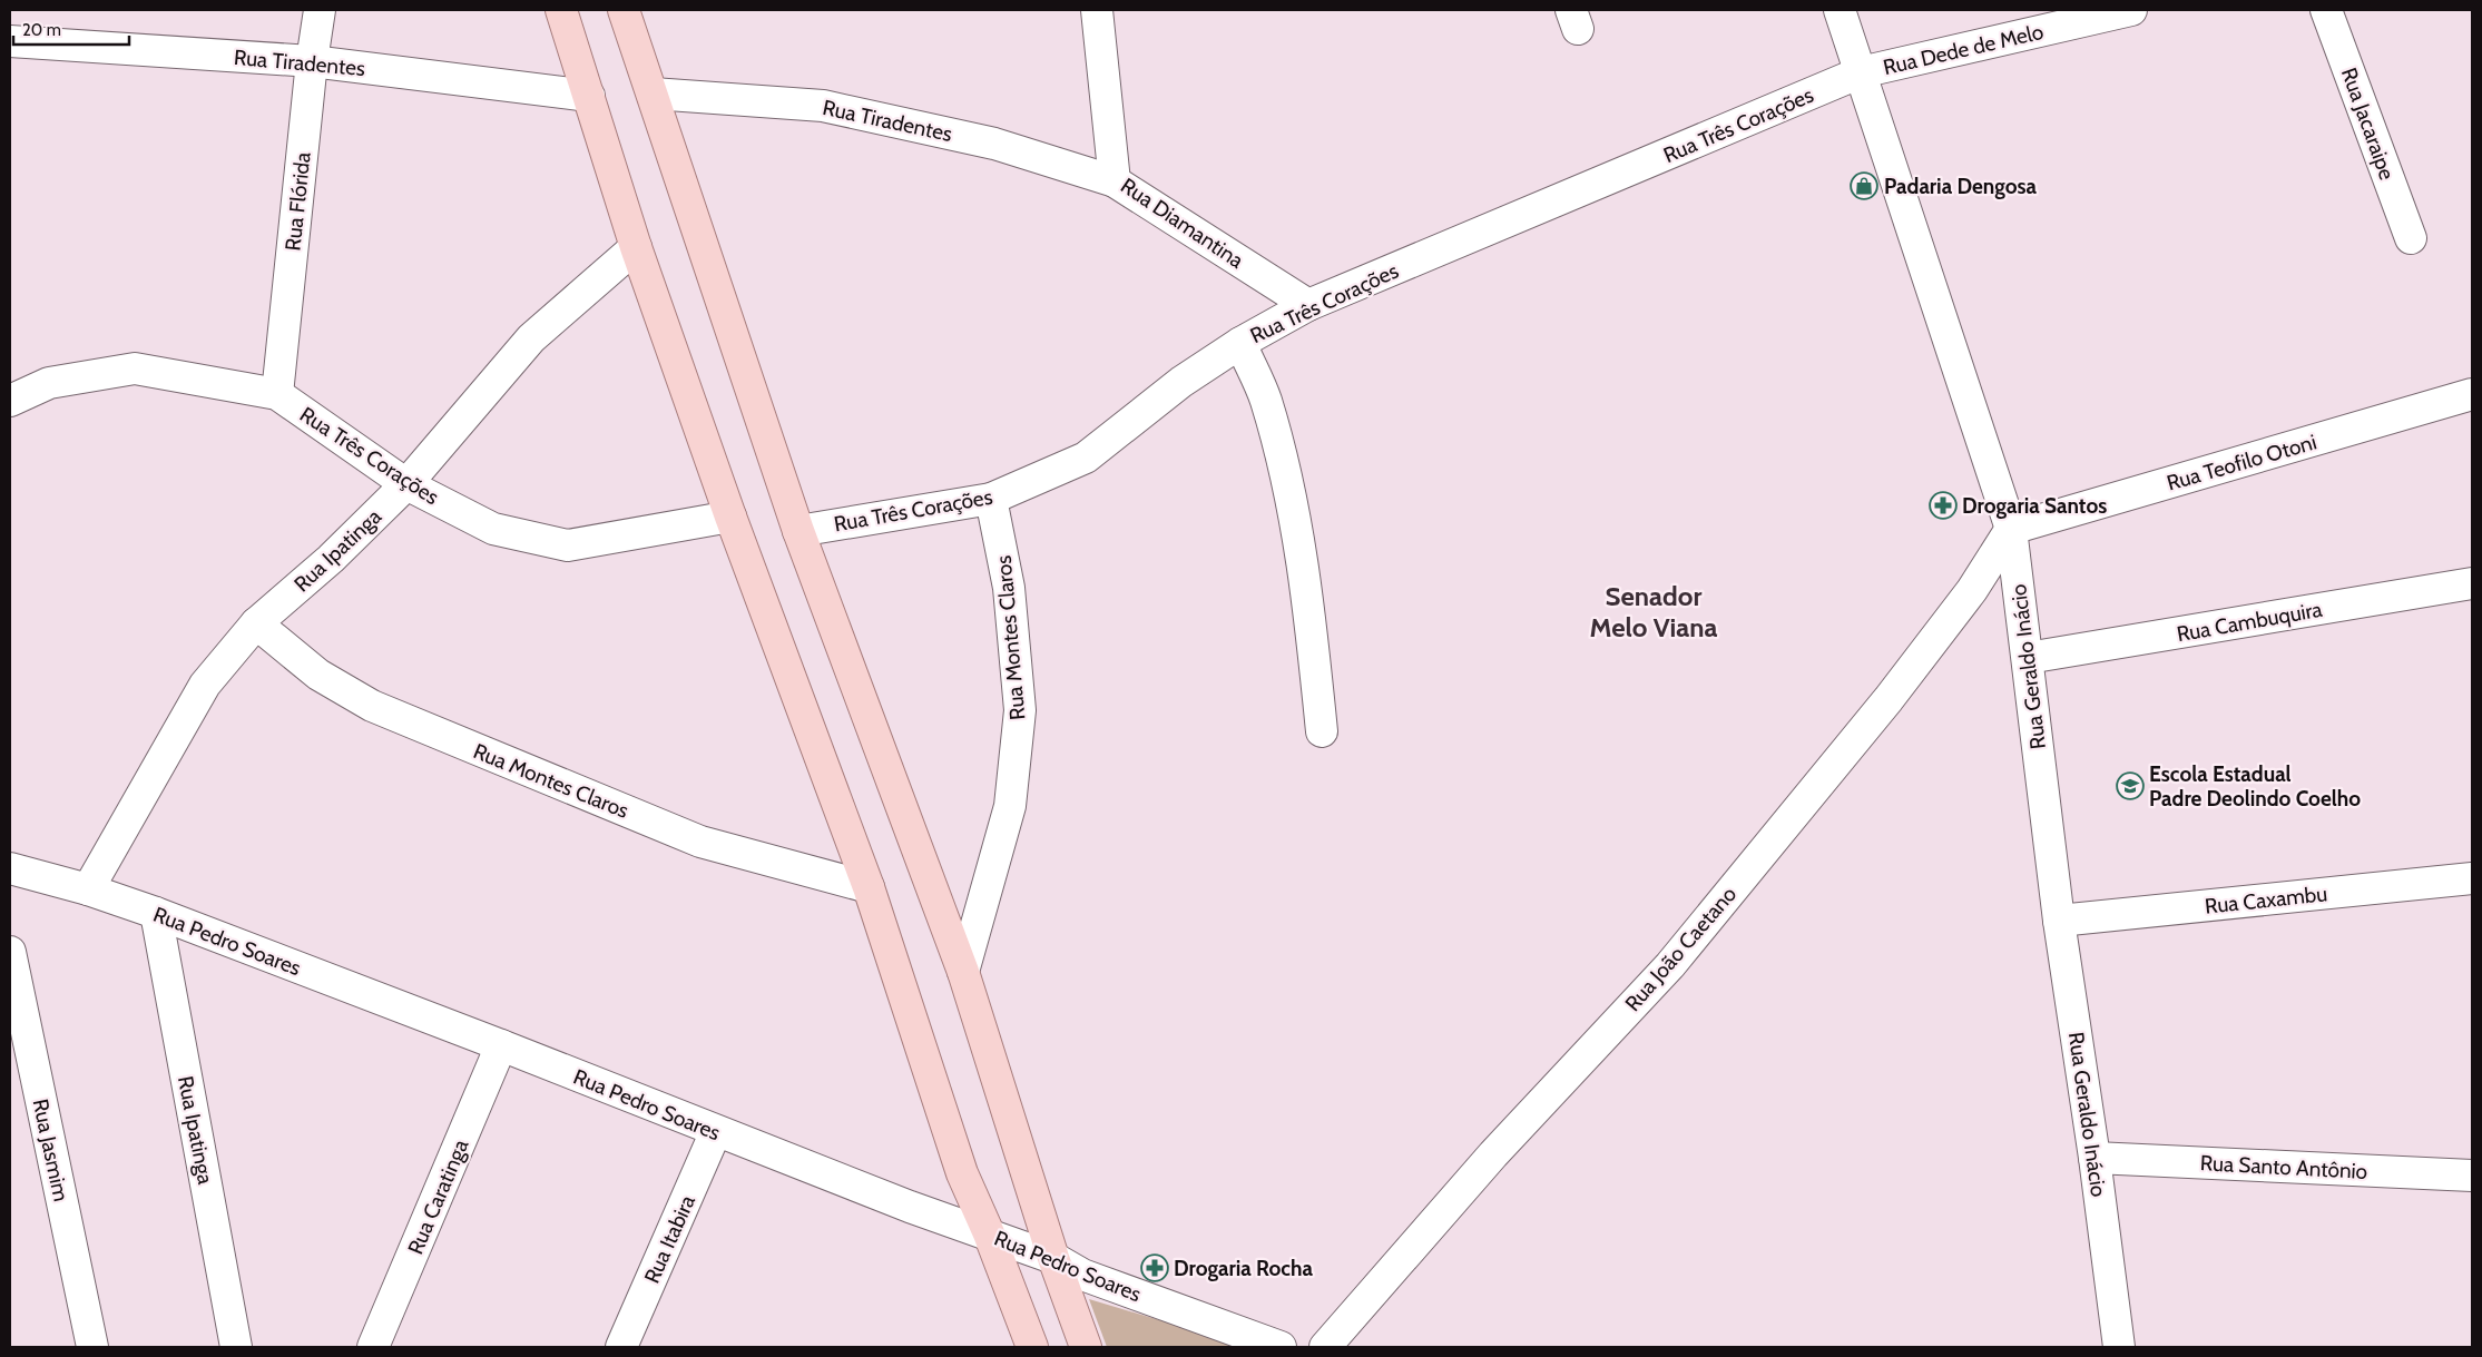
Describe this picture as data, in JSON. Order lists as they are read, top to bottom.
{
  "streets": {
    "street": [
      "Rua Dede de Melo",
      "Rua Tiradentes",
      "Rua Jacaraipe",
      "Rua Três Corações",
      "Rua Flórida",
      "Rua Diamantina",
      "Rua Teofilo Otoni",
      "Rua Ipatinga",
      "Rua Cambuquira",
      "Rua Montes Claros",
      "Rua Geraldo Inácio",
      "Rua Caxambu",
      "Rua Pedro Soares",
      "Rua João Caetano",
      "Rua Jasmim",
      "Rua Santo Antônio",
      "Rua Caratinga",
      "Rua Itabira"
    ]
  },
  "crossings": [
    ["Rua Dede de Melo", "Rua Três Corações"],
    ["Rua Dede de Melo", "Rua Geraldo Inácio"],
    ["Rua Tiradentes", "Rua Flórida"],
    ["Rua Tiradentes", "Rua Diamantina"],
    ["Rua Três Corações", "Rua Flórida"],
    ["Rua Três Corações", "Rua Diamantina"],
    ["Rua Três Corações", "Rua Ipatinga"],
    ["Rua Três Corações", "Rua Montes Claros"],
    ["Rua Três Corações", "Rua Geraldo Inácio"],
    ["Rua Teofilo Otoni", "Rua Geraldo Inácio"],
    ["Rua Teofilo Otoni", "Rua João Caetano"],
    ["Rua Ipatinga", "Rua Montes Claros"],
    ["Rua Ipatinga", "Rua Pedro Soares"],
    ["Rua Cambuquira", "Rua Geraldo Inácio"],
    ["Rua Geraldo Inácio", "Rua Caxambu"],
    ["Rua Geraldo Inácio", "Rua João Caetano"],
    ["Rua Geraldo Inácio", "Rua Santo Antônio"],
    ["Rua Pedro Soares", "Rua Caratinga"],
    ["Rua Pedro Soares", "Rua Itabira"]
  ],
  "districts": ["Senador Melo Viana"],
  "places": {
    "shop": ["Padaria Dengosa"],
    "pharmacy": ["Drogaria Santos", "Drogaria Rocha"],
    "school or university": ["Escola Estadual Padre Deolindo Coelho"]
  },
  "scale_bar": "20 m"
}
